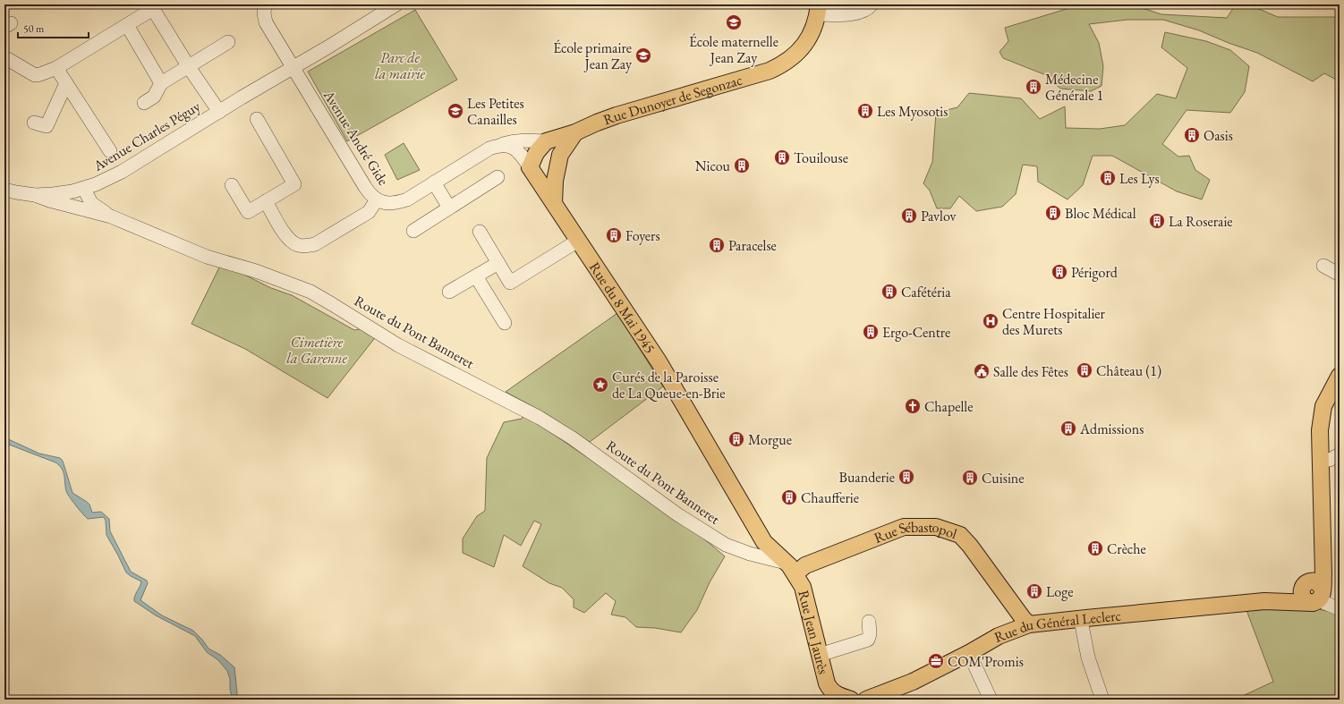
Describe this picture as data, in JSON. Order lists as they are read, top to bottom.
{
  "streets": {
    "main road": [
      "Rue Dunoyer de Segonzac",
      "Rue du 8 Mai 1945",
      "Rue Sébastopol",
      "Rue du Général Leclerc",
      "Rue Jean Jaurès"
    ],
    "street": ["Avenue Charles Péguy", "Avenue André Gide", "Route du Pont Banneret"]
  },
  "crossings": [
    ["Rue Dunoyer de Segonzac", "Avenue André Gide"],
    ["Avenue Charles Péguy", "Avenue André Gide"],
    ["Avenue Charles Péguy", "Route du Pont Banneret"],
    ["Avenue André Gide", "Rue du 8 Mai 1945"],
    ["Rue du 8 Mai 1945", "Route du Pont Banneret"],
    ["Rue du 8 Mai 1945", "Rue Sébastopol"],
    ["Rue du 8 Mai 1945", "Rue Jean Jaurès"],
    ["Route du Pont Banneret", "Rue Sébastopol"],
    ["Route du Pont Banneret", "Rue Jean Jaurès"],
    ["Rue Sébastopol", "Rue du Général Leclerc"],
    ["Rue Sébastopol", "Rue Jean Jaurès"]
  ],
  "parks": ["Parc de la mairie", "Cimetière la Garenne"],
  "places": {
    "school or university": ["École maternelle Jean Zay", "École primaire Jean Zay", "Les Petites Canailles"],
    "building": [
      "Médecine Générale 1",
      "Les Myosotis",
      "Oasis",
      "Touilouse",
      "Nicou",
      "Les Lys",
      "Bloc Médical",
      "Pavlov",
      "La Roseraie",
      "Foyers",
      "Paracelse",
      "Périgord",
      "Cafétéria",
      "Ergo-Centre",
      "Château (1)",
      "Admissions",
      "Morgue",
      "Buanderie",
      "Cuisine",
      "Chaufferie",
      "Crèche",
      "Loge"
    ],
    "hospital": ["Centre Hospitalier des Murets"],
    "public building": ["Salle des Fêtes"],
    "place": ["Curés de la Paroisse de La Queue-en-Brie"],
    "church": ["Chapelle"],
    "office": ["COM'Promis"]
  },
  "scale_bar": "50 m"
}
